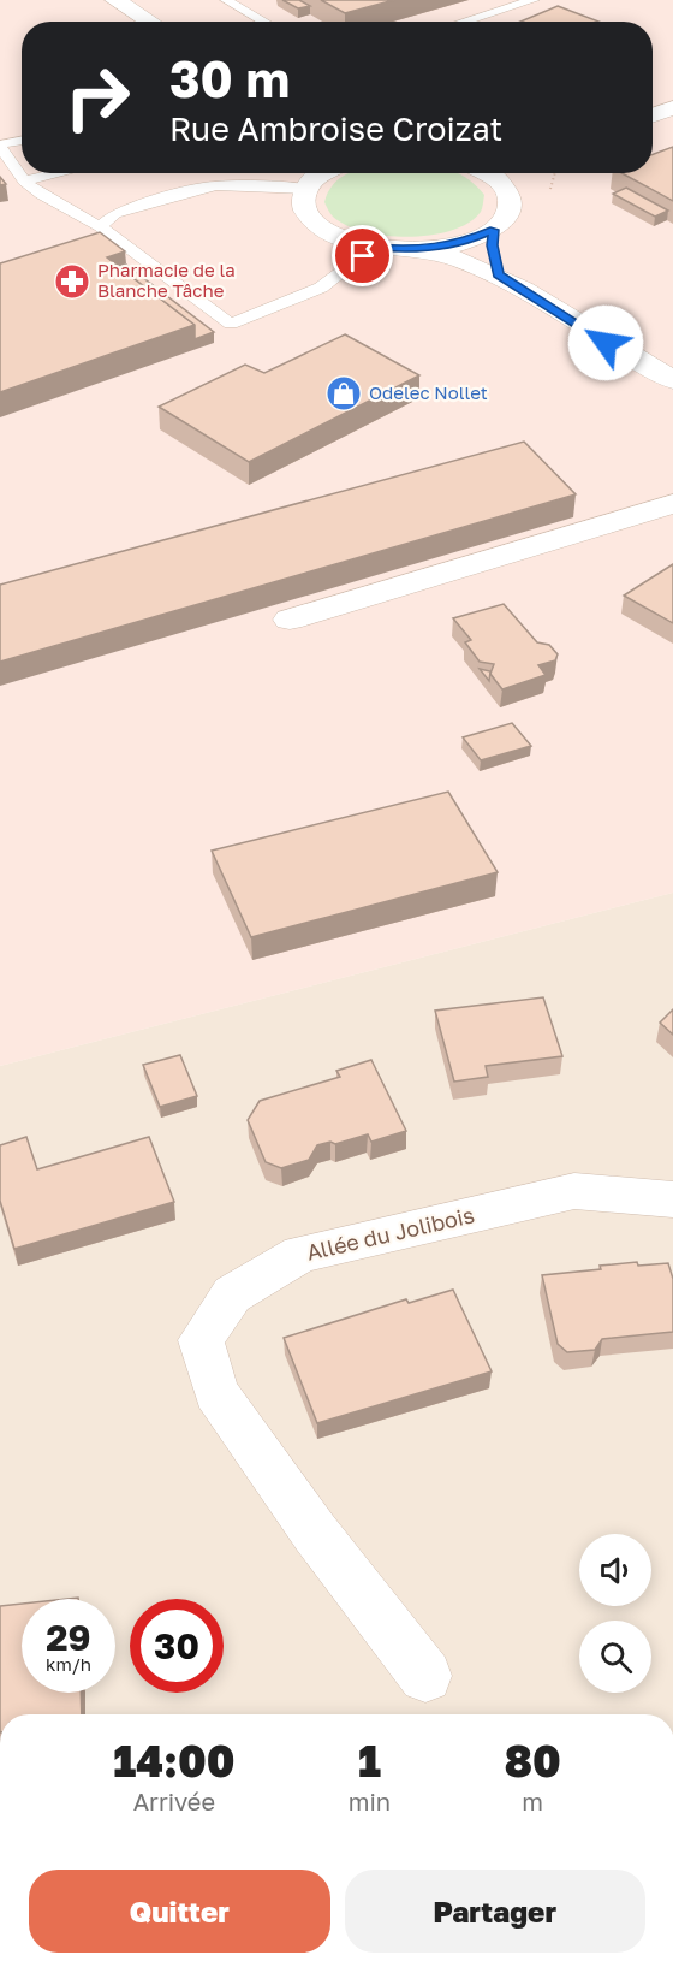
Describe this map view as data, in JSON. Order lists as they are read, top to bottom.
{
  "streets": {
    "street": ["Allée du Jolibois"]
  },
  "places": {
    "pharmacy": ["Pharmacie de la Blanche Tâche"],
    "shop": ["Odelec Nollet"]
  },
  "page": {
    "turn": ["30 m", "Rue Ambroise Croizat"],
    "speed": "29 km/h",
    "limit": "30",
    "eta": [
      "14:00",
      "Arrivée",
      "1",
      "min",
      "80",
      "m"
    ],
    "buttons": ["Quitter", "Partager"]
  }
}
